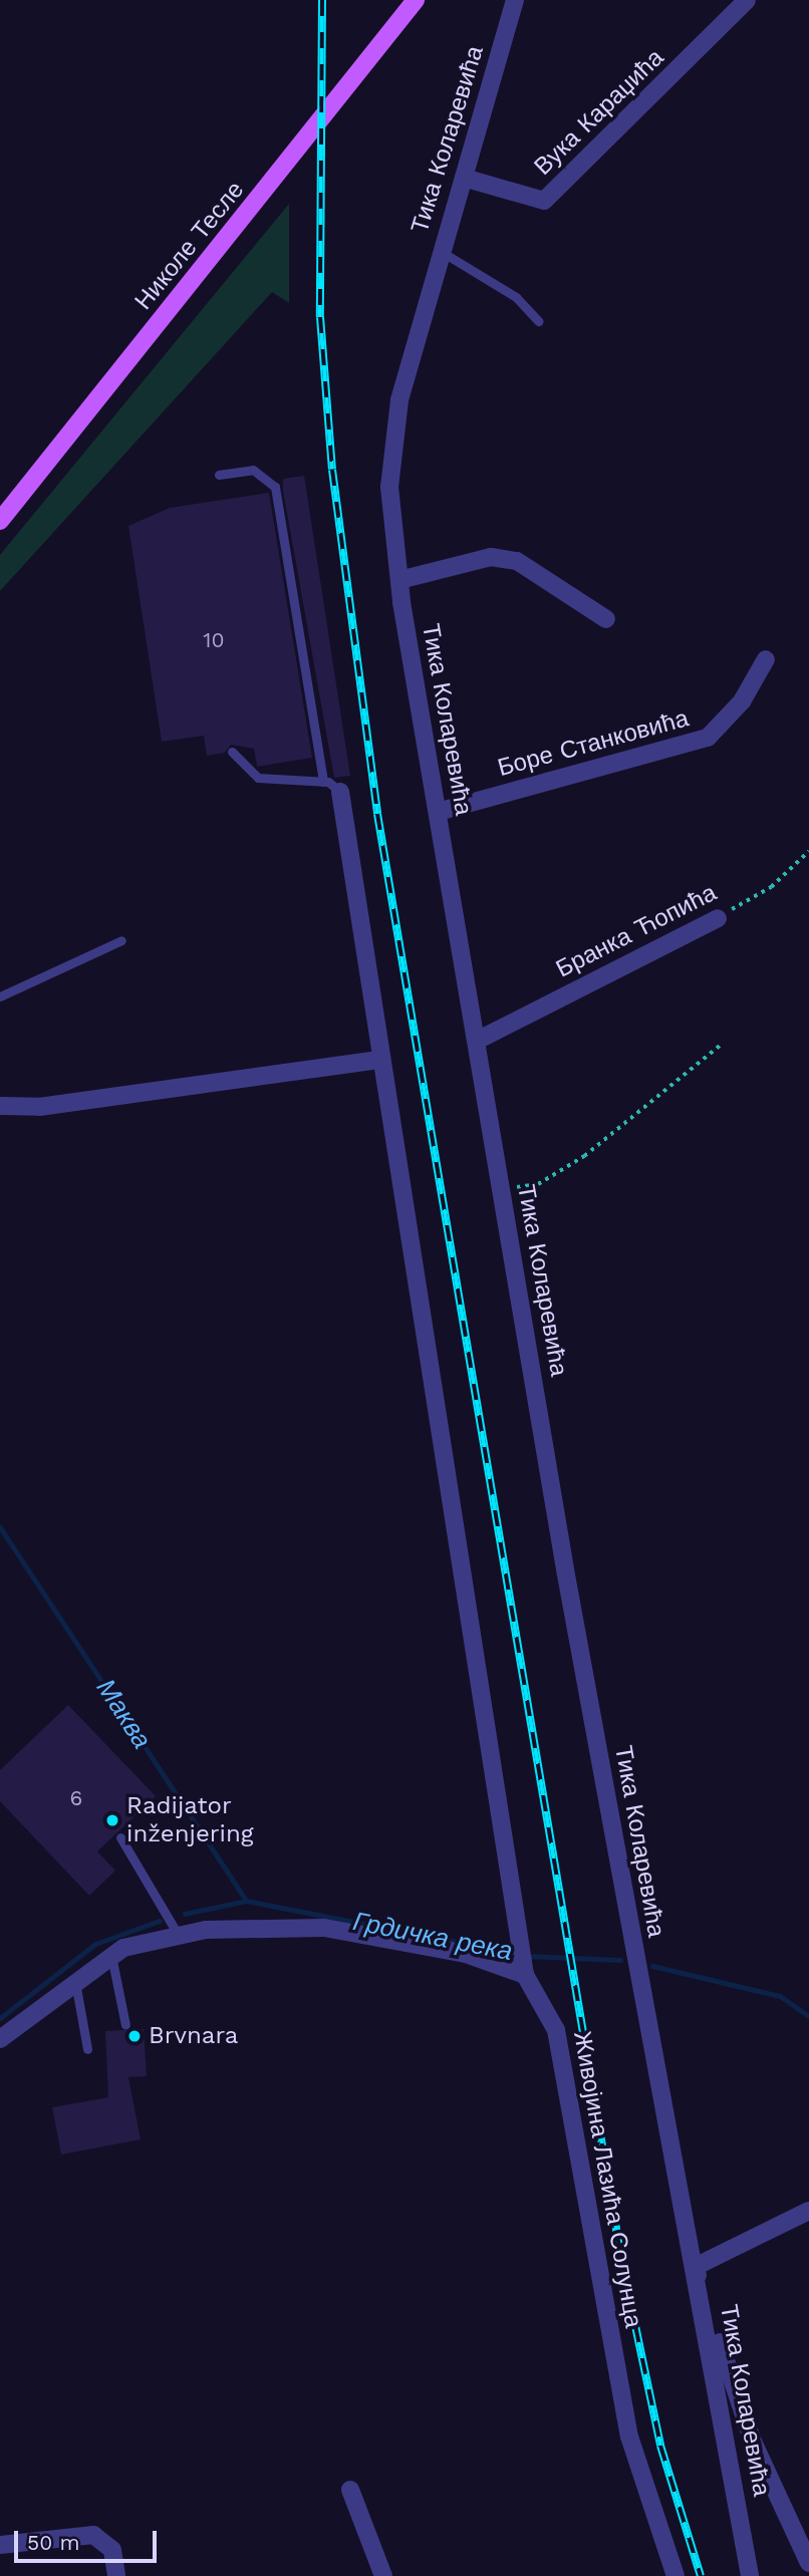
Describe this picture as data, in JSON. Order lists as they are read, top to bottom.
{
  "streets": {
    "main road": ["Николе Тесле"],
    "street": [
      "Вука Караџића",
      "Тика Коларевића",
      "Боре Станковића",
      "Бранка Ћопића",
      "Живојина Лазића Солунца"
    ]
  },
  "crossings": [
    ["Вука Караџића", "Тика Коларевића"],
    ["Тика Коларевића", "Боре Станковића"],
    ["Тика Коларевића", "Бранка Ћопића"]
  ],
  "water": ["Маква", "Грдичка река"],
  "places": ["Radijator inženjering", "Brvnara"],
  "house_numbers": ["10", "6"],
  "scale_bar": "50 m"
}
